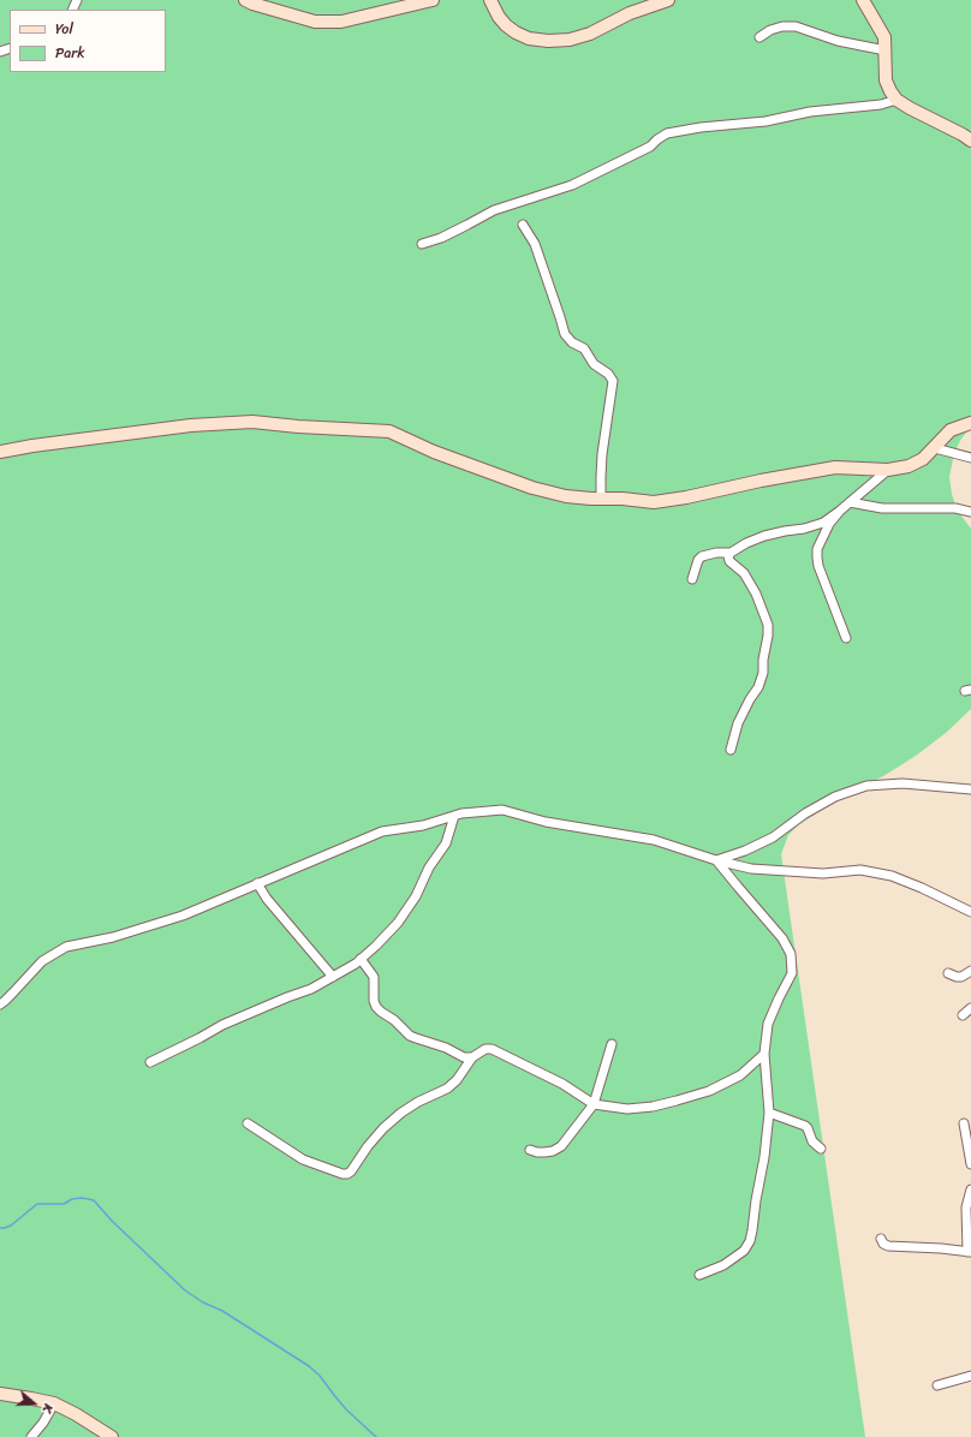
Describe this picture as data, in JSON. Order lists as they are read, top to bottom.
{
  "legend": ["Yol", "Park"],
  "north": "right"
}
